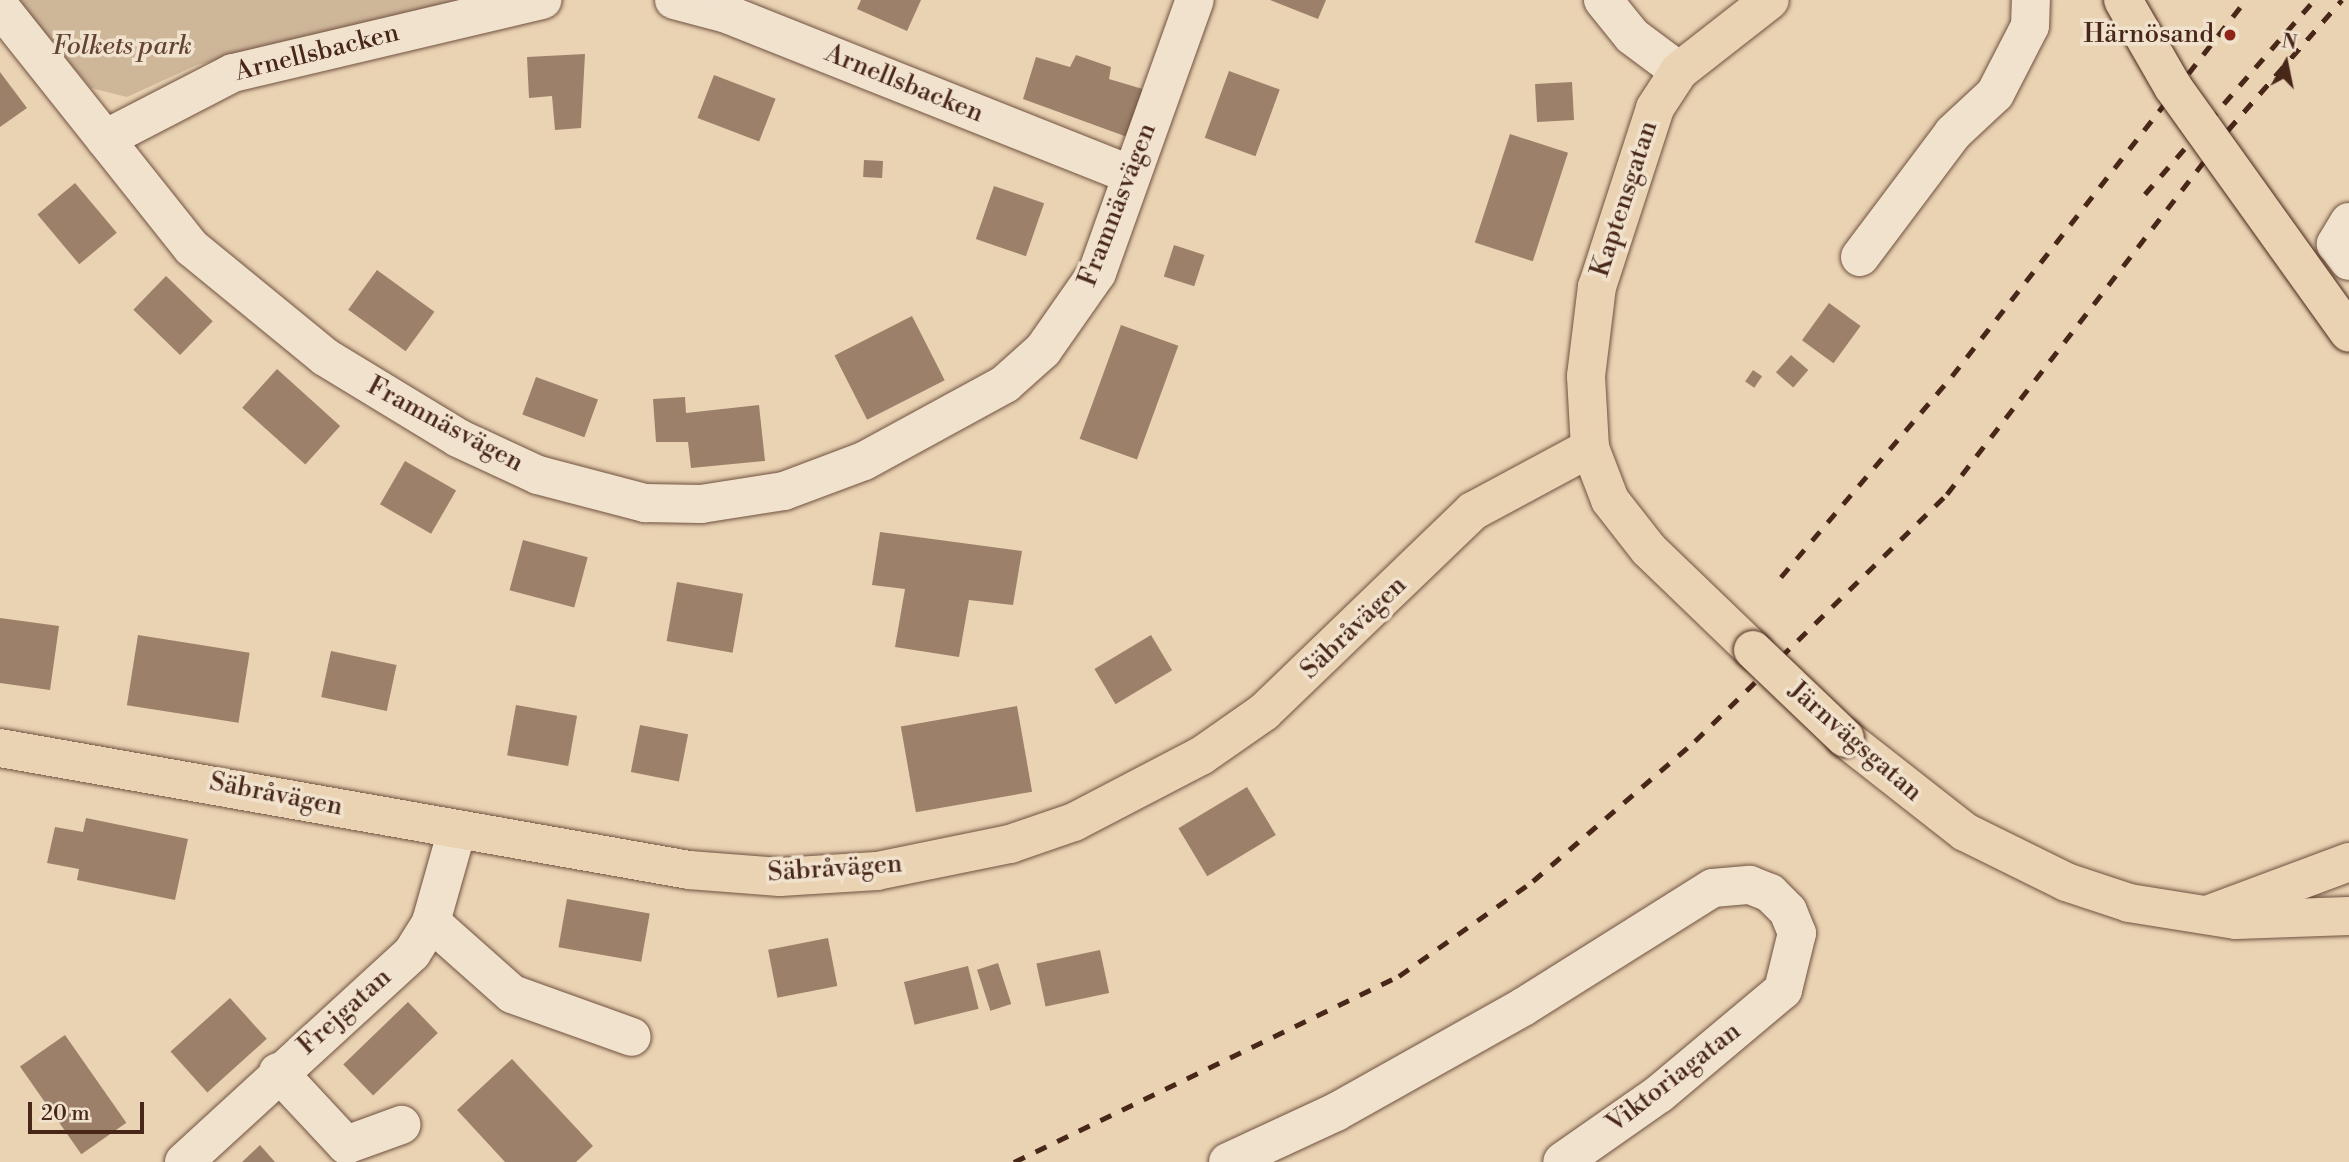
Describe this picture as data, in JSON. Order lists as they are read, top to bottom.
{
  "streets": {
    "main road": ["Kaptensgatan", "Säbråvägen", "Järnvägsgatan"],
    "street": [
      "Arnellsbacken",
      "Framnäsvägen",
      "Frejgatan",
      "Viktoriagatan"
    ]
  },
  "crossings": [
    ["Arnellsbacken", "Framnäsvägen"],
    ["Kaptensgatan", "Säbråvägen"],
    ["Kaptensgatan", "Järnvägsgatan"],
    ["Säbråvägen", "Järnvägsgatan"],
    ["Säbråvägen", "Frejgatan"]
  ],
  "parks": ["Folkets park"],
  "places": ["Härnösand"],
  "scale_bar": "20 m",
  "north": "top"
}
